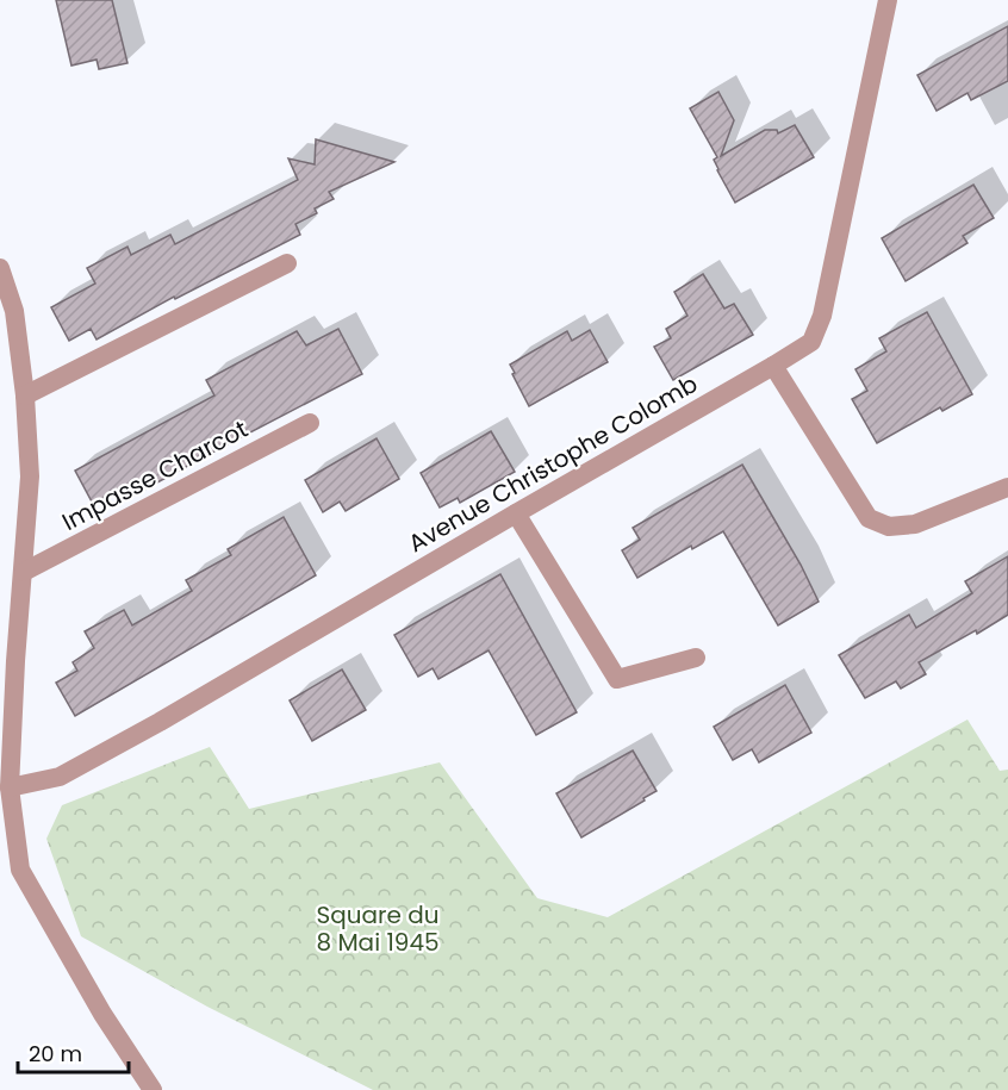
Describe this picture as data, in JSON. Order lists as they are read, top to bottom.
{
  "streets": {
    "street": ["Avenue Christophe Colomb", "Impasse Charcot"]
  },
  "parks": ["Square du 8 Mai 1945"],
  "scale_bar": "20 m"
}
